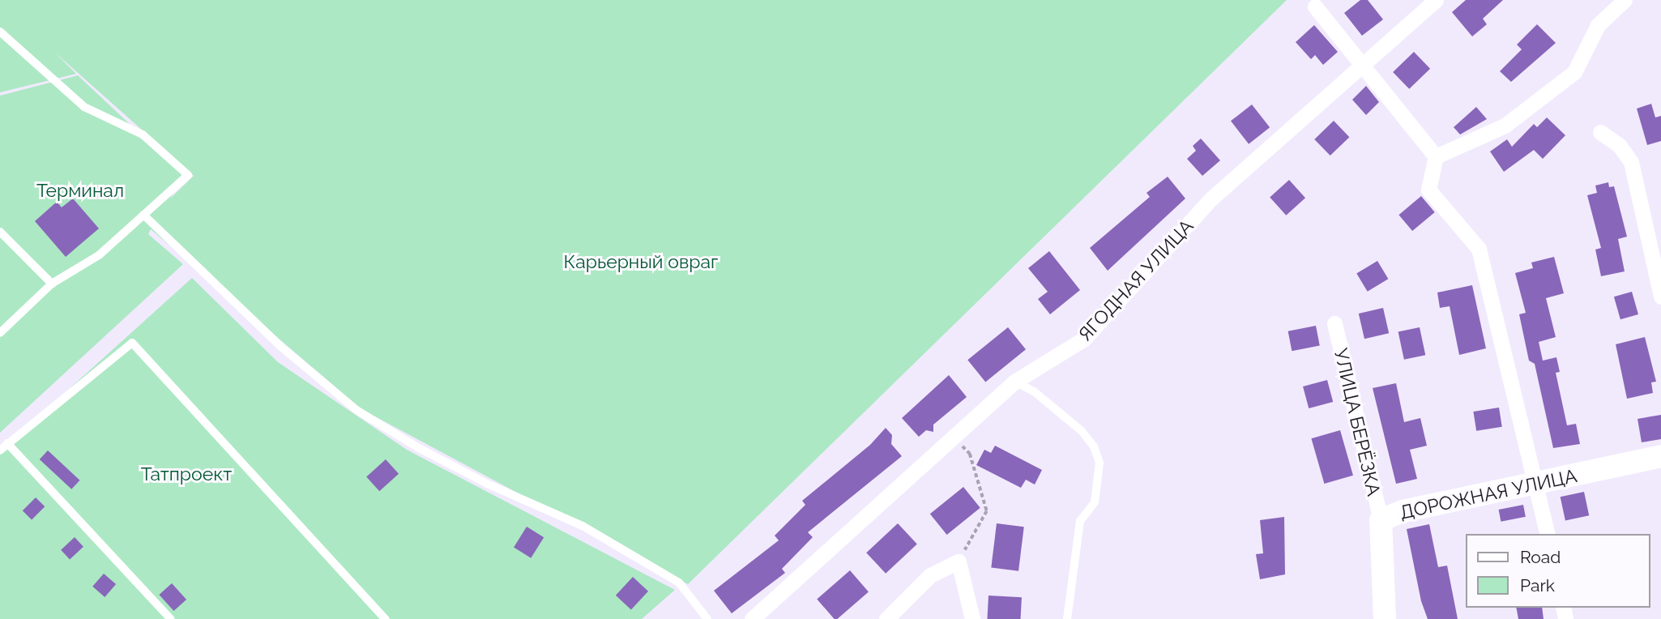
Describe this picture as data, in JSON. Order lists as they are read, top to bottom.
{
  "streets": {
    "street": ["ЯГОДНАЯ УЛИЦА", "УЛИЦА БЕРЁЗКА", "ДОРОЖНАЯ УЛИЦА"]
  },
  "crossings": [
    ["УЛИЦА БЕРЁЗКА", "ДОРОЖНАЯ УЛИЦА"]
  ],
  "parks": ["Терминал", "Карьерный овраг", "Татпроект"],
  "legend": ["Road", "Park"]
}
